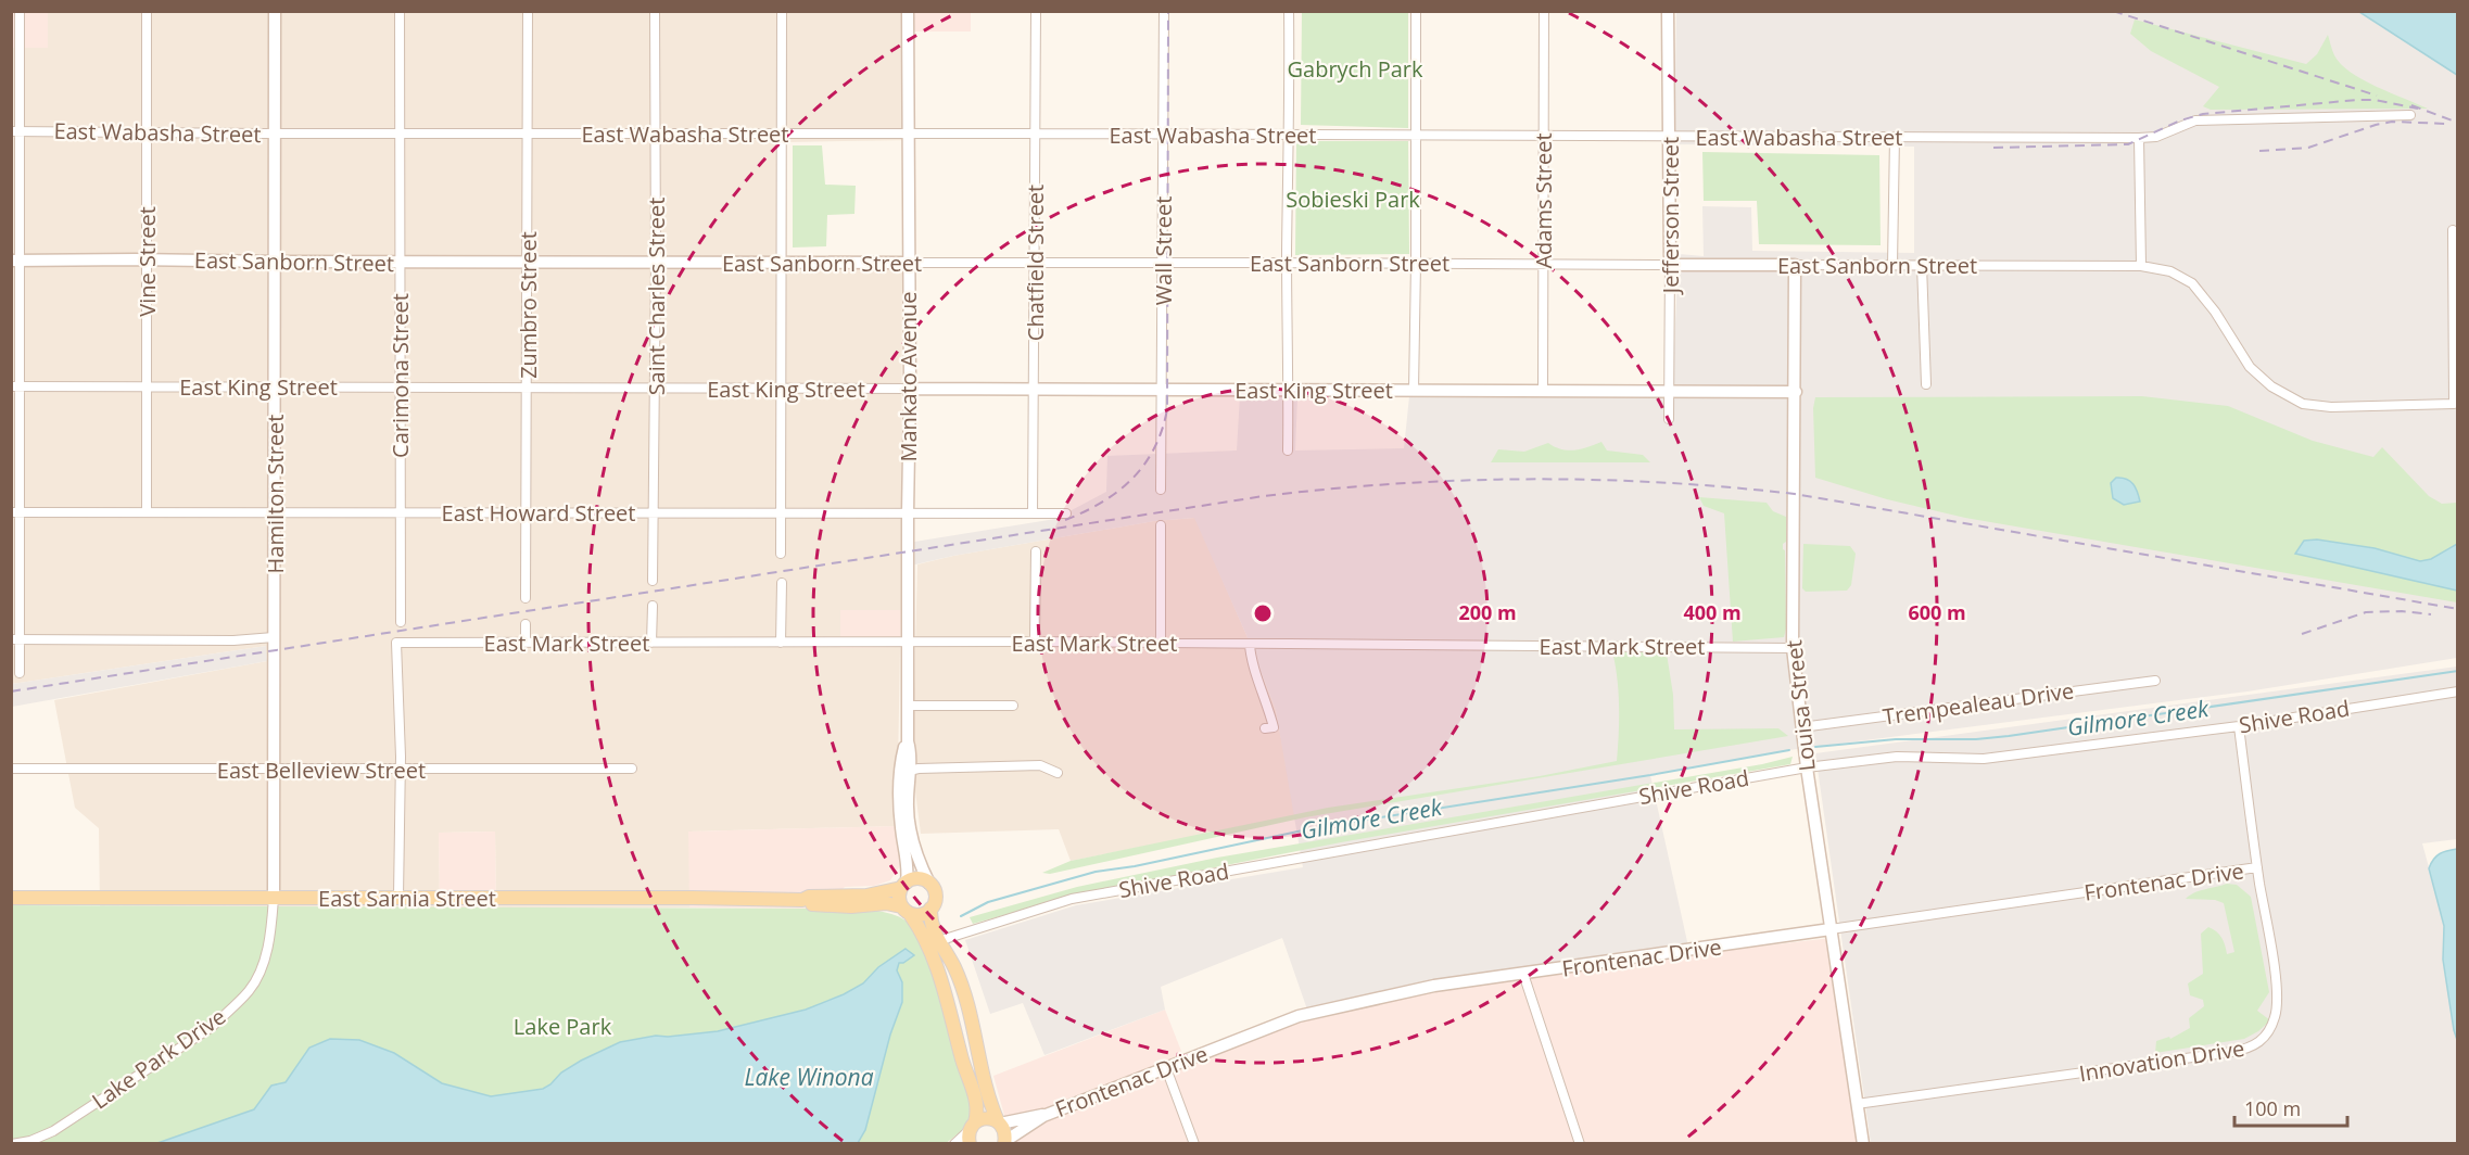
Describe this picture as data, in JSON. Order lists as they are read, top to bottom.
{
  "streets": {
    "main road": ["Mankato Avenue", "East Sarnia Street"],
    "street": [
      "East Wabasha Street",
      "Adams Street",
      "Jefferson Street",
      "Wall Street",
      "Vine Street",
      "East Sanborn Street",
      "Chatfield Street",
      "Saint Charles Street",
      "Zumbro Street",
      "Carimona Street",
      "East King Street",
      "Hamilton Street",
      "East Howard Street",
      "East Mark Street",
      "Trempealeau Drive",
      "Louisa Street",
      "Shive Road",
      "East Belleview Street",
      "Frontenac Drive",
      "Lake Park Drive",
      "Innovation Drive"
    ]
  },
  "crossings": [
    ["East Wabasha Street", "Adams Street"],
    ["East Wabasha Street", "Jefferson Street"],
    ["East Wabasha Street", "Wall Street"],
    ["East Wabasha Street", "Vine Street"],
    ["East Wabasha Street", "Chatfield Street"],
    ["East Wabasha Street", "Saint Charles Street"],
    ["East Wabasha Street", "Zumbro Street"],
    ["East Wabasha Street", "Carimona Street"],
    ["East Wabasha Street", "Mankato Avenue"],
    ["East Wabasha Street", "Hamilton Street"],
    ["Adams Street", "East Sanborn Street"],
    ["Adams Street", "East King Street"],
    ["Jefferson Street", "East Sanborn Street"],
    ["Jefferson Street", "East King Street"],
    ["Wall Street", "East Sanborn Street"],
    ["Wall Street", "East King Street"],
    ["Vine Street", "East Sanborn Street"],
    ["Vine Street", "East King Street"],
    ["Vine Street", "East Howard Street"],
    ["East Sanborn Street", "Chatfield Street"],
    ["East Sanborn Street", "Saint Charles Street"],
    ["East Sanborn Street", "Zumbro Street"],
    ["East Sanborn Street", "Carimona Street"],
    ["East Sanborn Street", "Mankato Avenue"],
    ["East Sanborn Street", "Hamilton Street"],
    ["East Sanborn Street", "Louisa Street"],
    ["Chatfield Street", "East King Street"],
    ["Chatfield Street", "East Howard Street"],
    ["Saint Charles Street", "East King Street"],
    ["Saint Charles Street", "East Howard Street"],
    ["Zumbro Street", "East King Street"],
    ["Zumbro Street", "East Howard Street"],
    ["Carimona Street", "East King Street"],
    ["Carimona Street", "East Howard Street"],
    ["Mankato Avenue", "East King Street"],
    ["Mankato Avenue", "East Howard Street"],
    ["Mankato Avenue", "East Mark Street"],
    ["Mankato Avenue", "Shive Road"],
    ["Mankato Avenue", "Frontenac Drive"],
    ["Mankato Avenue", "East Sarnia Street"],
    ["East King Street", "Hamilton Street"],
    ["East King Street", "Louisa Street"],
    ["Hamilton Street", "East Howard Street"],
    ["Hamilton Street", "East Belleview Street"],
    ["Hamilton Street", "East Sarnia Street"],
    ["Hamilton Street", "Lake Park Drive"],
    ["East Mark Street", "Louisa Street"],
    ["East Mark Street", "East Belleview Street"],
    ["Trempealeau Drive", "Louisa Street"],
    ["Louisa Street", "Shive Road"],
    ["Louisa Street", "Frontenac Drive"],
    ["Louisa Street", "Innovation Drive"],
    ["Shive Road", "Innovation Drive"],
    ["Frontenac Drive", "Innovation Drive"],
    ["East Sarnia Street", "Lake Park Drive"]
  ],
  "water": ["Gilmore Creek", "Lake Winona"],
  "parks": ["Gabrych Park", "Sobieski Park", "Lake Park"],
  "scale_bar": "100 m",
  "rings": ["200 m", "400 m", "600 m"]
}
